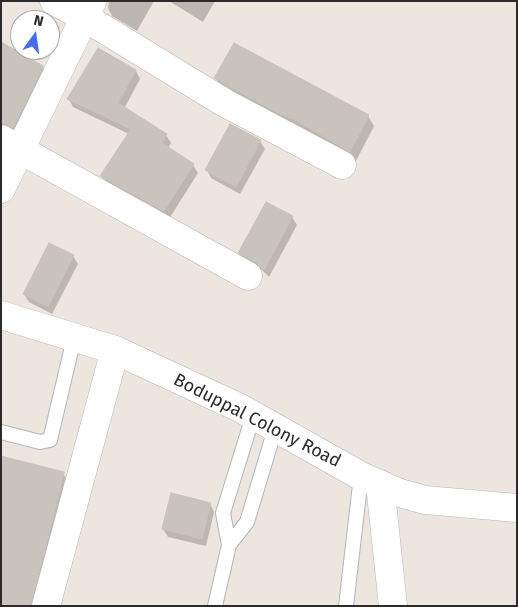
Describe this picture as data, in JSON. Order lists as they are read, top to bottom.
{
  "streets": {
    "street": ["Boduppal Colony Road"]
  },
  "north": "top"
}
